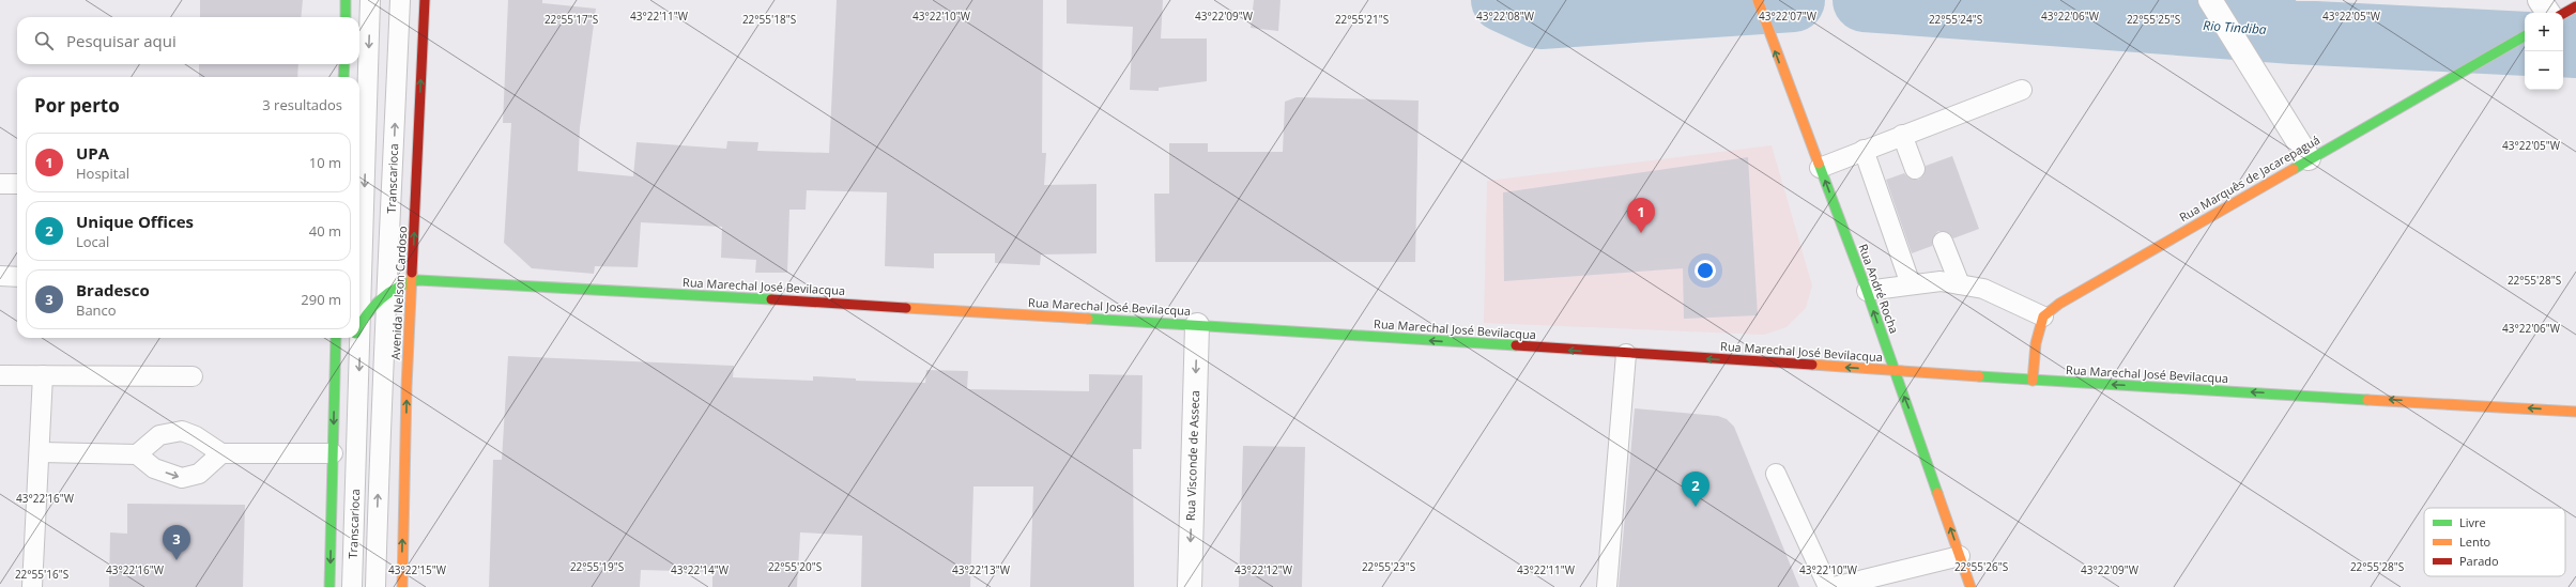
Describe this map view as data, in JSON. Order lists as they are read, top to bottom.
{
  "streets": {
    "street": [
      "Rua Marquês de Jacarepaguá",
      "Rua Marechal José Bevilacqua",
      "Rua André Rocha",
      "Avenida Nelson Cardoso",
      "Rua Visconde de Asseca"
    ],
    "lane": ["Transcarioca"]
  },
  "crossings": [
    ["Transcarioca", "Rua Marechal José Bevilacqua"],
    ["Rua Marechal José Bevilacqua", "Rua André Rocha"],
    ["Rua Marechal José Bevilacqua", "Avenida Nelson Cardoso"],
    ["Rua Marechal José Bevilacqua", "Rua Visconde de Asseca"]
  ],
  "one_way": ["Rua Marechal José Bevilacqua", "Rua André Rocha", "Rua Visconde de Asseca"],
  "water": ["Rio Tindiba"],
  "legend": ["Livre", "Lento", "Parado"],
  "page": {
    "map_buttons": ["+", "−"],
    "search": "Pesquisar aqui",
    "heading": ["Por perto", "3 resultados"],
    "list": [
      {
        "mark": "1",
        "name": "UPA",
        "note": "Hospital",
        "value": "10 m"
      },
      {
        "mark": "2",
        "name": "Unique Offices",
        "note": "Local",
        "value": "40 m"
      },
      {
        "mark": "3",
        "name": "Bradesco",
        "note": "Banco",
        "value": "290 m"
      }
    ],
    "pins": ["1", "2", "3"]
  },
  "coordinates": [
    "43°22'07\"W",
    "43°22'06\"W",
    "43°22'05\"W",
    "43°22'11\"W",
    "43°22'10\"W",
    "43°22'09\"W",
    "43°22'08\"W",
    "22°55'17\"S",
    "22°55'18\"S",
    "22°55'21\"S",
    "22°55'24\"S",
    "22°55'25\"S",
    "22°55'28\"S",
    "43°22'16\"W",
    "22°55'19\"S",
    "22°55'20\"S",
    "22°55'23\"S",
    "22°55'26\"S",
    "43°22'15\"W",
    "43°22'14\"W",
    "43°22'13\"W",
    "43°22'12\"W",
    "22°55'16\"S"
  ]
}
